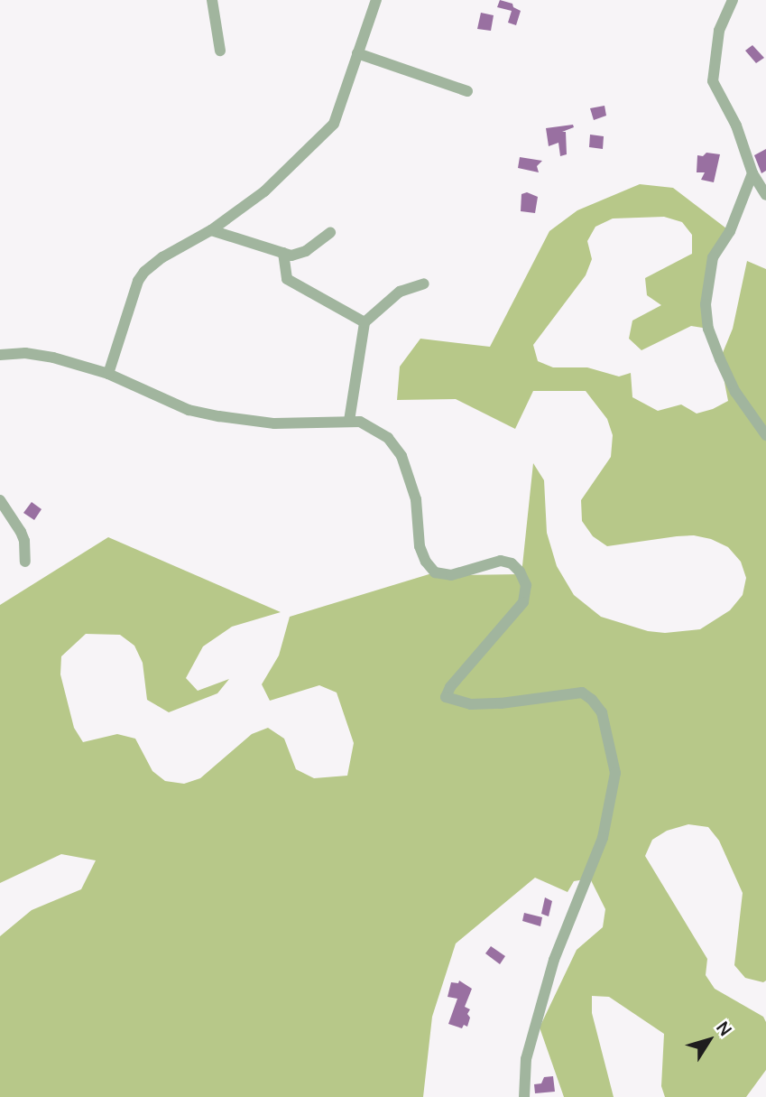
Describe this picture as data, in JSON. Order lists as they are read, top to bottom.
{
  "north": "top right"
}
